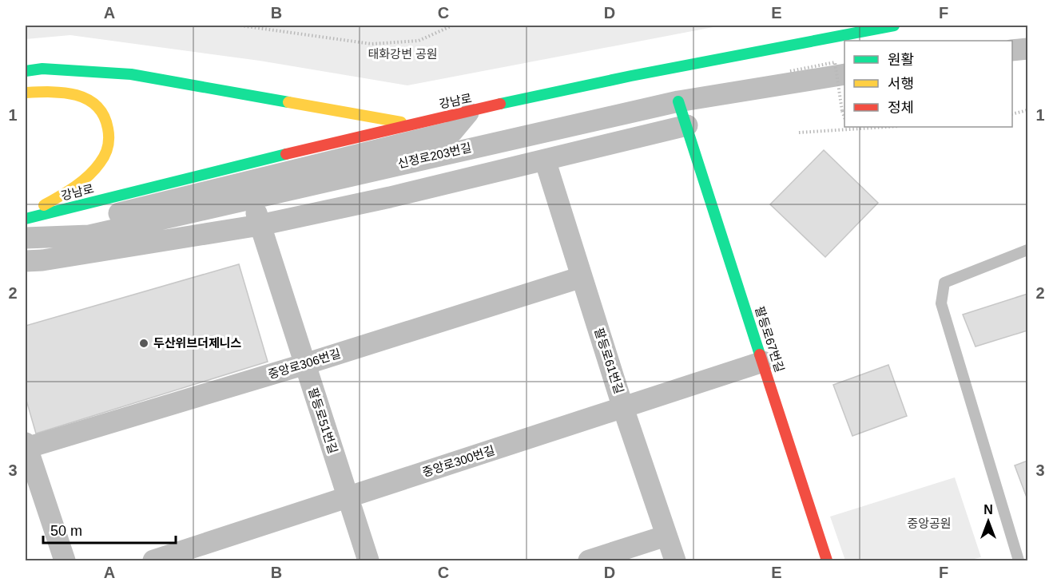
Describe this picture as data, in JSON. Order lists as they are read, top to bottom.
{
  "streets": {
    "main road": ["강남로", "팔등로67번길"],
    "street": [
      "신정로203번길",
      "팔등로61번길",
      "중앙로306번길",
      "팔등로51번길",
      "중앙로300번길"
    ]
  },
  "crossings": [
    ["신정로203번길", "팔등로67번길"],
    ["신정로203번길", "팔등로51번길"],
    ["팔등로67번길", "중앙로300번길"],
    ["팔등로61번길", "중앙로306번길"],
    ["팔등로61번길", "중앙로300번길"],
    ["중앙로306번길", "팔등로51번길"],
    ["팔등로51번길", "중앙로300번길"]
  ],
  "parks": ["태화강변 공원", "중앙공원"],
  "places": ["두산위브더제니스"],
  "legend": ["원활", "서행", "정체"],
  "scale_bar": "50 m",
  "north": "top",
  "grid": {
    "columns": [
      "A",
      "B",
      "C",
      "D",
      "E",
      "F"
    ],
    "rows": ["1", "2", "3"]
  }
}
